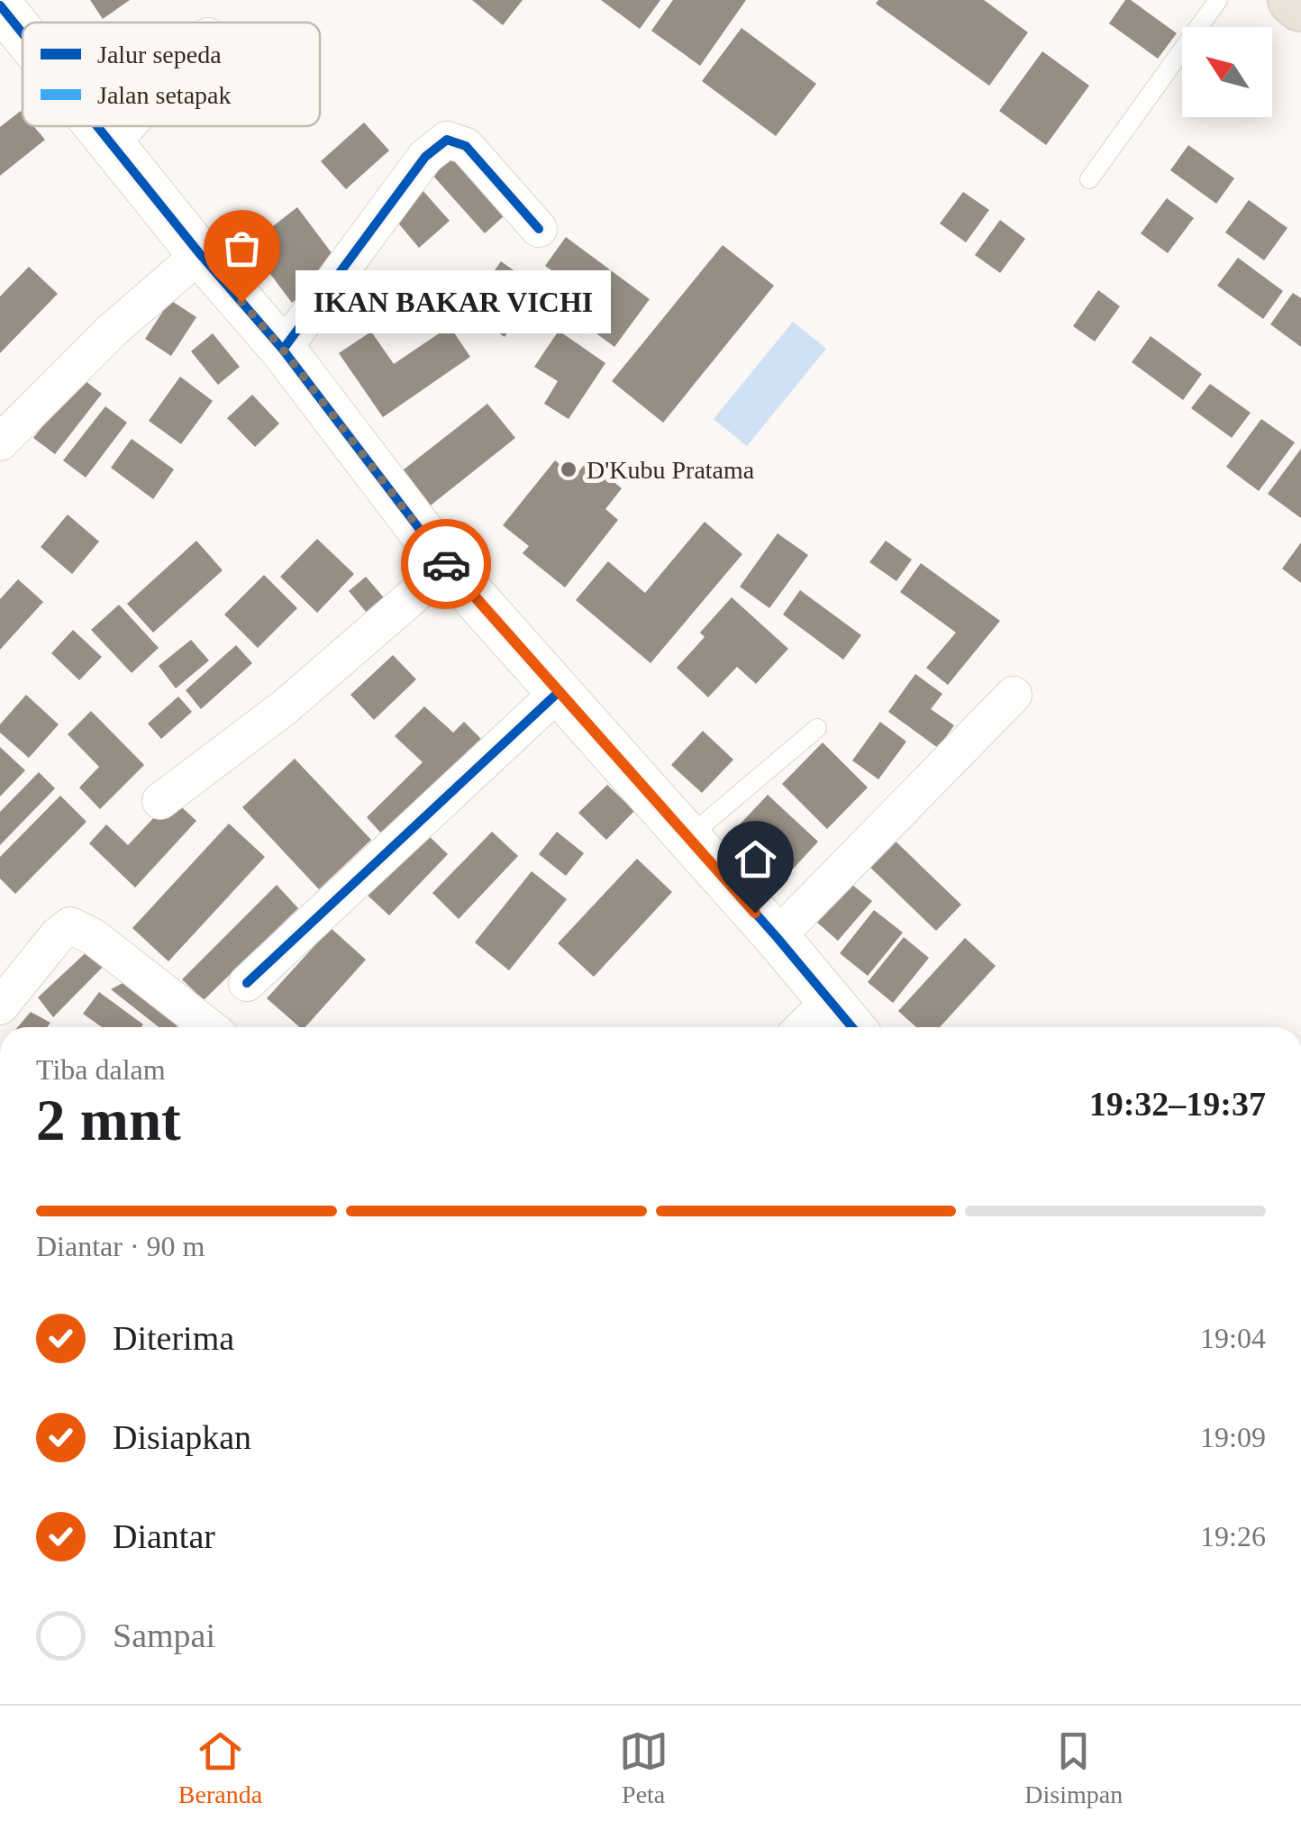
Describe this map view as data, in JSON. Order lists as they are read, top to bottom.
{
  "places": ["IKAN BAKAR VICHI", "D'Kubu Pratama"],
  "legend": ["Jalur sepeda", "Jalan setapak"],
  "north": "top left",
  "page": {
    "bubble": "IKAN BAKAR VICHI",
    "heading": ["2 mnt", "Tiba dalam", "19:32–19:37"],
    "bar": "Diantar · 90 m",
    "list": [
      ["Diterima", "19:04"],
      ["Disiapkan", "19:09"],
      ["Diantar", "19:26"],
      "Sampai"
    ],
    "tabs": ["Beranda", "Peta", "Disimpan"]
  }
}
